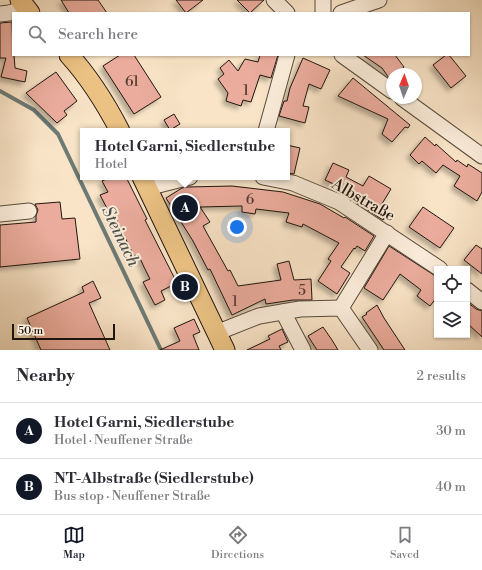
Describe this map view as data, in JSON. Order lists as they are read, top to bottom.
{
  "streets": {
    "street": ["Albstraße"]
  },
  "water": ["Steinach"],
  "house_numbers": [
    "61",
    "1",
    "6",
    "5",
    "1"
  ],
  "scale_bar": "50 m",
  "north": "top",
  "page": {
    "search": "Search here",
    "popup": ["Hotel Garni, Siedlerstube", "Hotel"],
    "pins": ["A", "B"],
    "scale": "50 m",
    "heading": ["Nearby", "2 results"],
    "list": [
      {
        "mark": "A",
        "name": "Hotel Garni, Siedlerstube",
        "note": "Hotel · Neuffener Straße",
        "value": "30 m"
      },
      {
        "mark": "B",
        "name": "NT-Albstraße (Siedlerstube)",
        "note": "Bus stop · Neuffener Straße",
        "value": "40 m"
      }
    ],
    "nav": ["Map", "Directions", "Saved"]
  }
}
